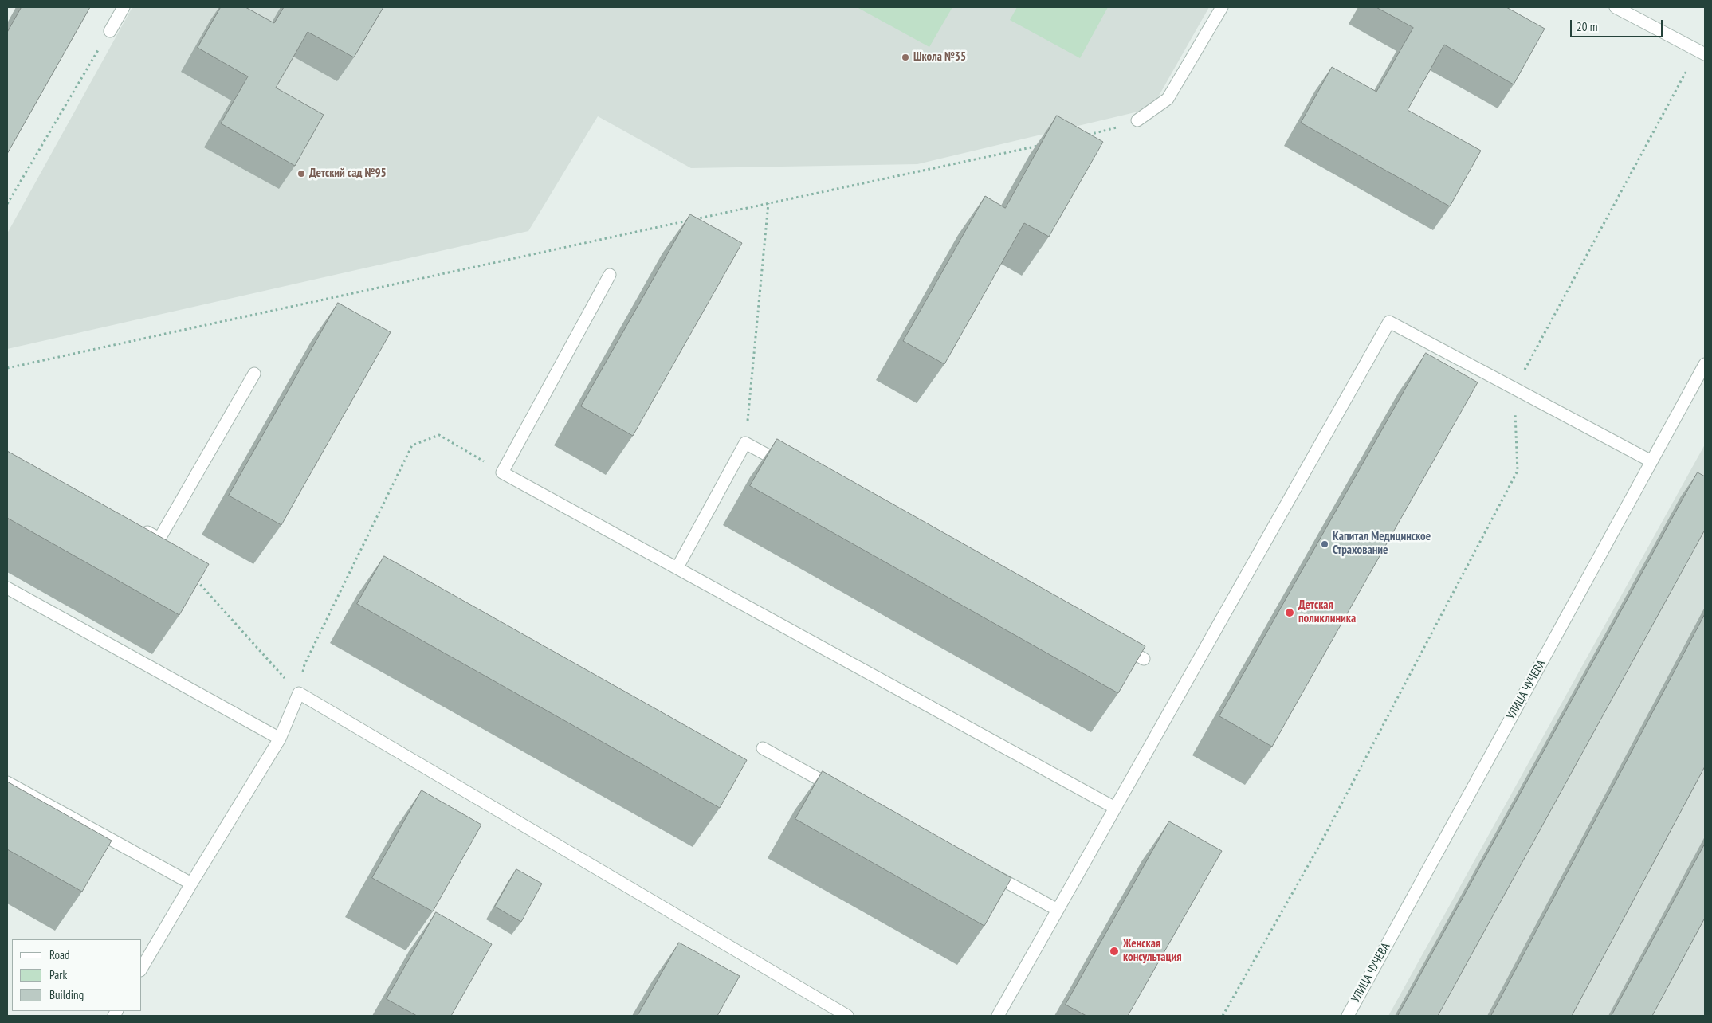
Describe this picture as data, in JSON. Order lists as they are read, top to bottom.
{
  "streets": {
    "street": ["УЛИЦА ЧУЧЕВА"]
  },
  "places": [
    "Школа №35",
    "Детский сад №95",
    "Капитал Медицинское Страхование",
    "Детская поликлиника",
    "Женская консультация"
  ],
  "legend": ["Road", "Park", "Building"],
  "scale_bar": "20 m"
}
